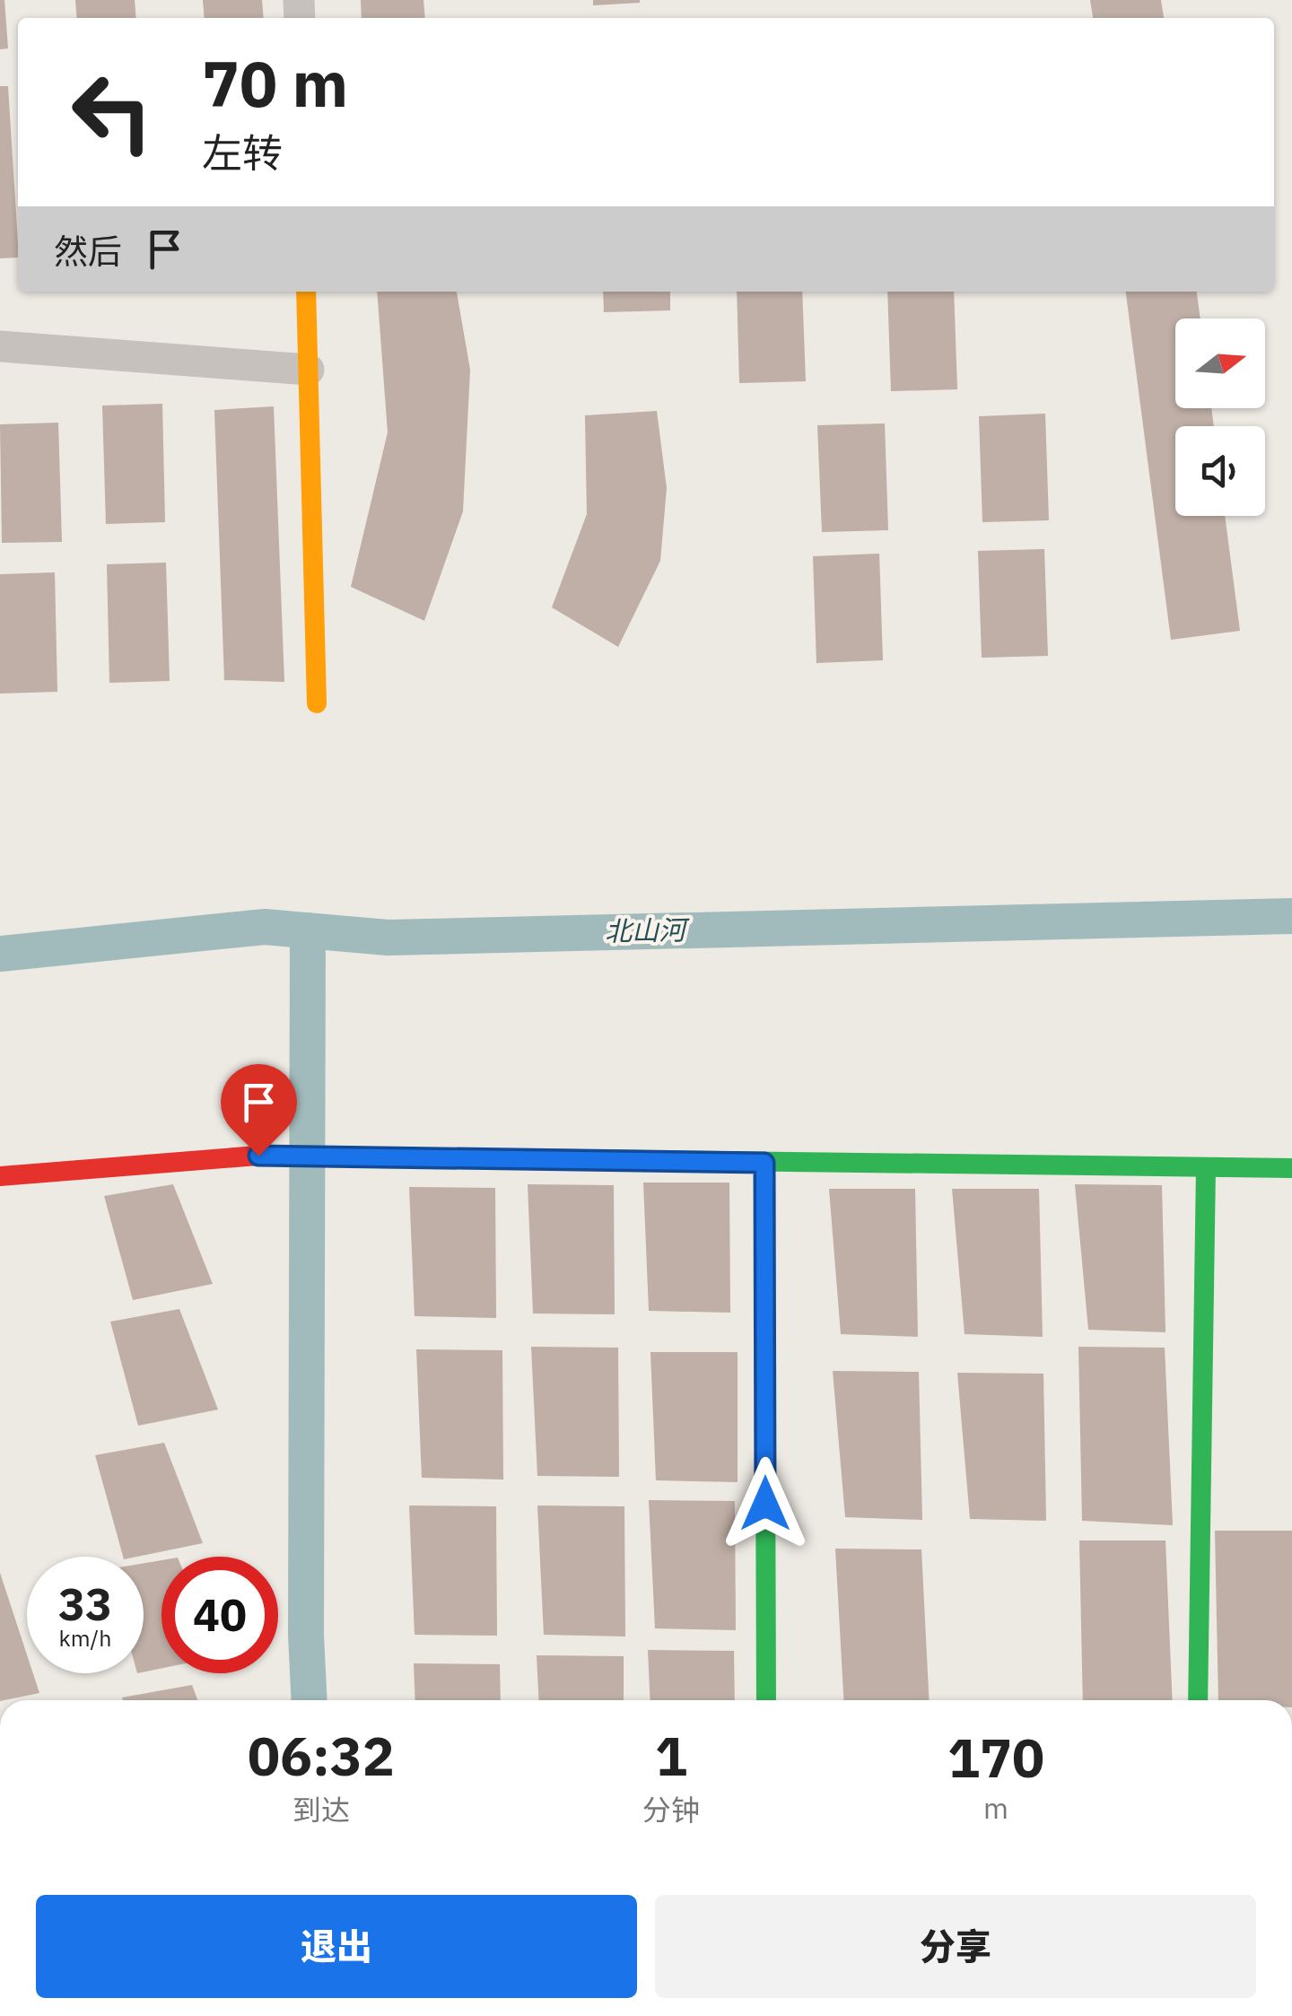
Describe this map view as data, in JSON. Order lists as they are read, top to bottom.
{
  "water": ["北山河"],
  "north": "right",
  "page": {
    "turn": ["70 m", "左转"],
    "then": "然后",
    "speed": "33 km/h",
    "limit": "40",
    "eta": [
      "06:32",
      "到达",
      "1",
      "分钟",
      "170",
      "m"
    ],
    "buttons": ["退出", "分享"]
  }
}
